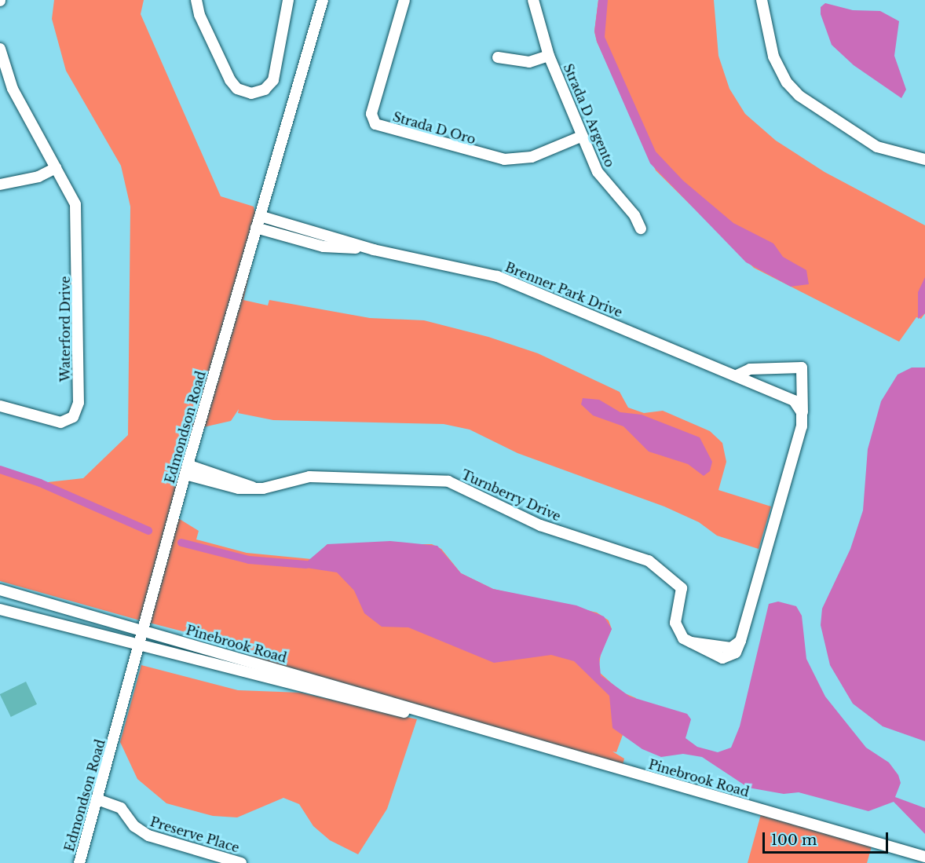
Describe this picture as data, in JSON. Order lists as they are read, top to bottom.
{
  "streets": {
    "street": [
      "Strada D Argento",
      "Strada D Oro",
      "Brenner Park Drive",
      "Waterford Drive",
      "Edmondson Road",
      "Turnberry Drive",
      "Pinebrook Road",
      "Preserve Place"
    ]
  },
  "crossings": [
    ["Strada D Argento", "Strada D Oro"],
    ["Brenner Park Drive", "Edmondson Road"],
    ["Brenner Park Drive", "Turnberry Drive"],
    ["Edmondson Road", "Turnberry Drive"],
    ["Edmondson Road", "Pinebrook Road"],
    ["Edmondson Road", "Preserve Place"]
  ],
  "scale_bar": "100 m"
}
